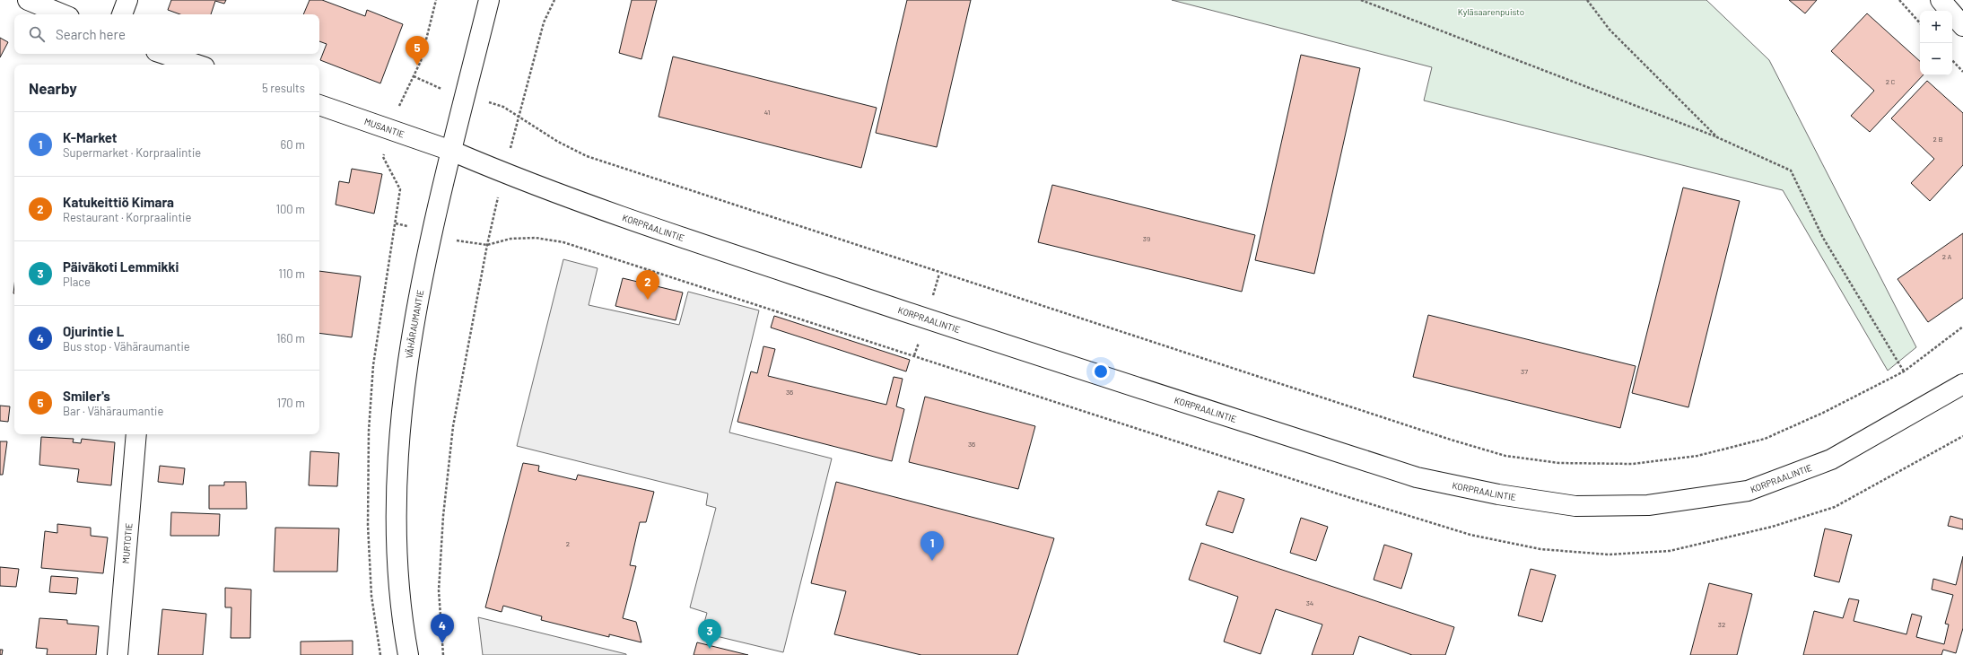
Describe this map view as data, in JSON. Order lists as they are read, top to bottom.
{
  "streets": {
    "street": [
      "MUSANTIE",
      "KORPRAALINTIE",
      "VÄHÄRAUMANTIE",
      "MURTOTIE"
    ]
  },
  "crossings": [
    ["MUSANTIE", "KORPRAALINTIE"],
    ["MUSANTIE", "VÄHÄRAUMANTIE"],
    ["KORPRAALINTIE", "VÄHÄRAUMANTIE"]
  ],
  "parks": ["Kyläsaarenpuisto"],
  "house_numbers": [
    "2 C",
    "41",
    "2 B",
    "39",
    "2 A",
    "37",
    "36",
    "36",
    "2",
    "34",
    "32"
  ],
  "page": {
    "map_buttons": ["+", "−"],
    "search": "Search here",
    "pins": [
      "5",
      "2",
      "1",
      "4",
      "3"
    ],
    "heading": ["Nearby", "5 results"],
    "list": [
      {
        "mark": "1",
        "name": "K-Market",
        "note": "Supermarket · Korpraalintie",
        "value": "60 m"
      },
      {
        "mark": "2",
        "name": "Katukeittiö Kimara",
        "note": "Restaurant · Korpraalintie",
        "value": "100 m"
      },
      {
        "mark": "3",
        "name": "Päiväkoti Lemmikki",
        "note": "Place",
        "value": "110 m"
      },
      {
        "mark": "4",
        "name": "Ojurintie L",
        "note": "Bus stop · Vähäraumantie",
        "value": "160 m"
      },
      {
        "mark": "5",
        "name": "Smiler's",
        "note": "Bar · Vähäraumantie",
        "value": "170 m"
      }
    ]
  }
}
